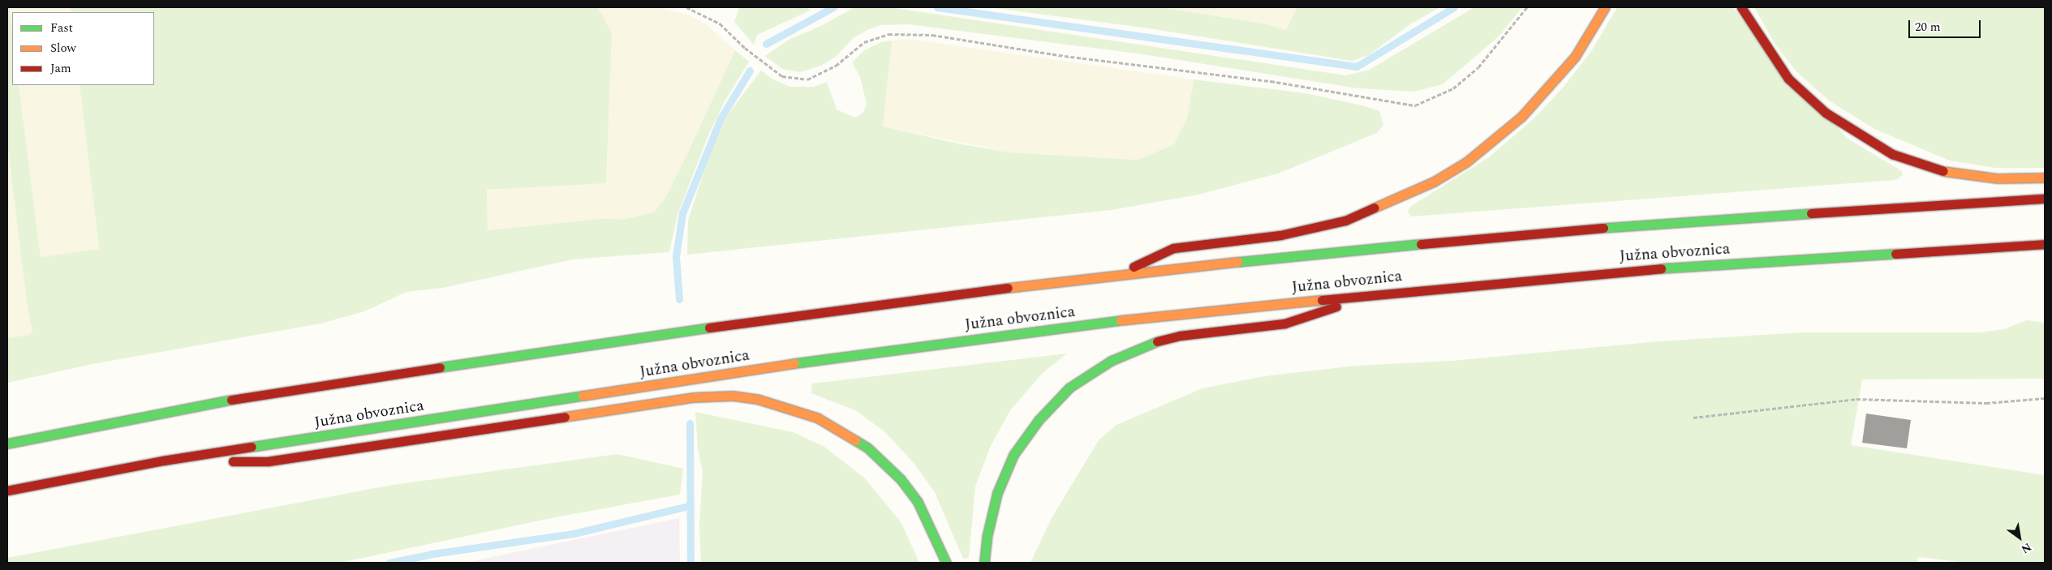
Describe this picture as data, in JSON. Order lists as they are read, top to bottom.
{
  "streets": {
    "highway": ["Južna obvoznica"]
  },
  "legend": ["Fast", "Slow", "Jam"],
  "scale_bar": "20 m",
  "north": "bottom right"
}
